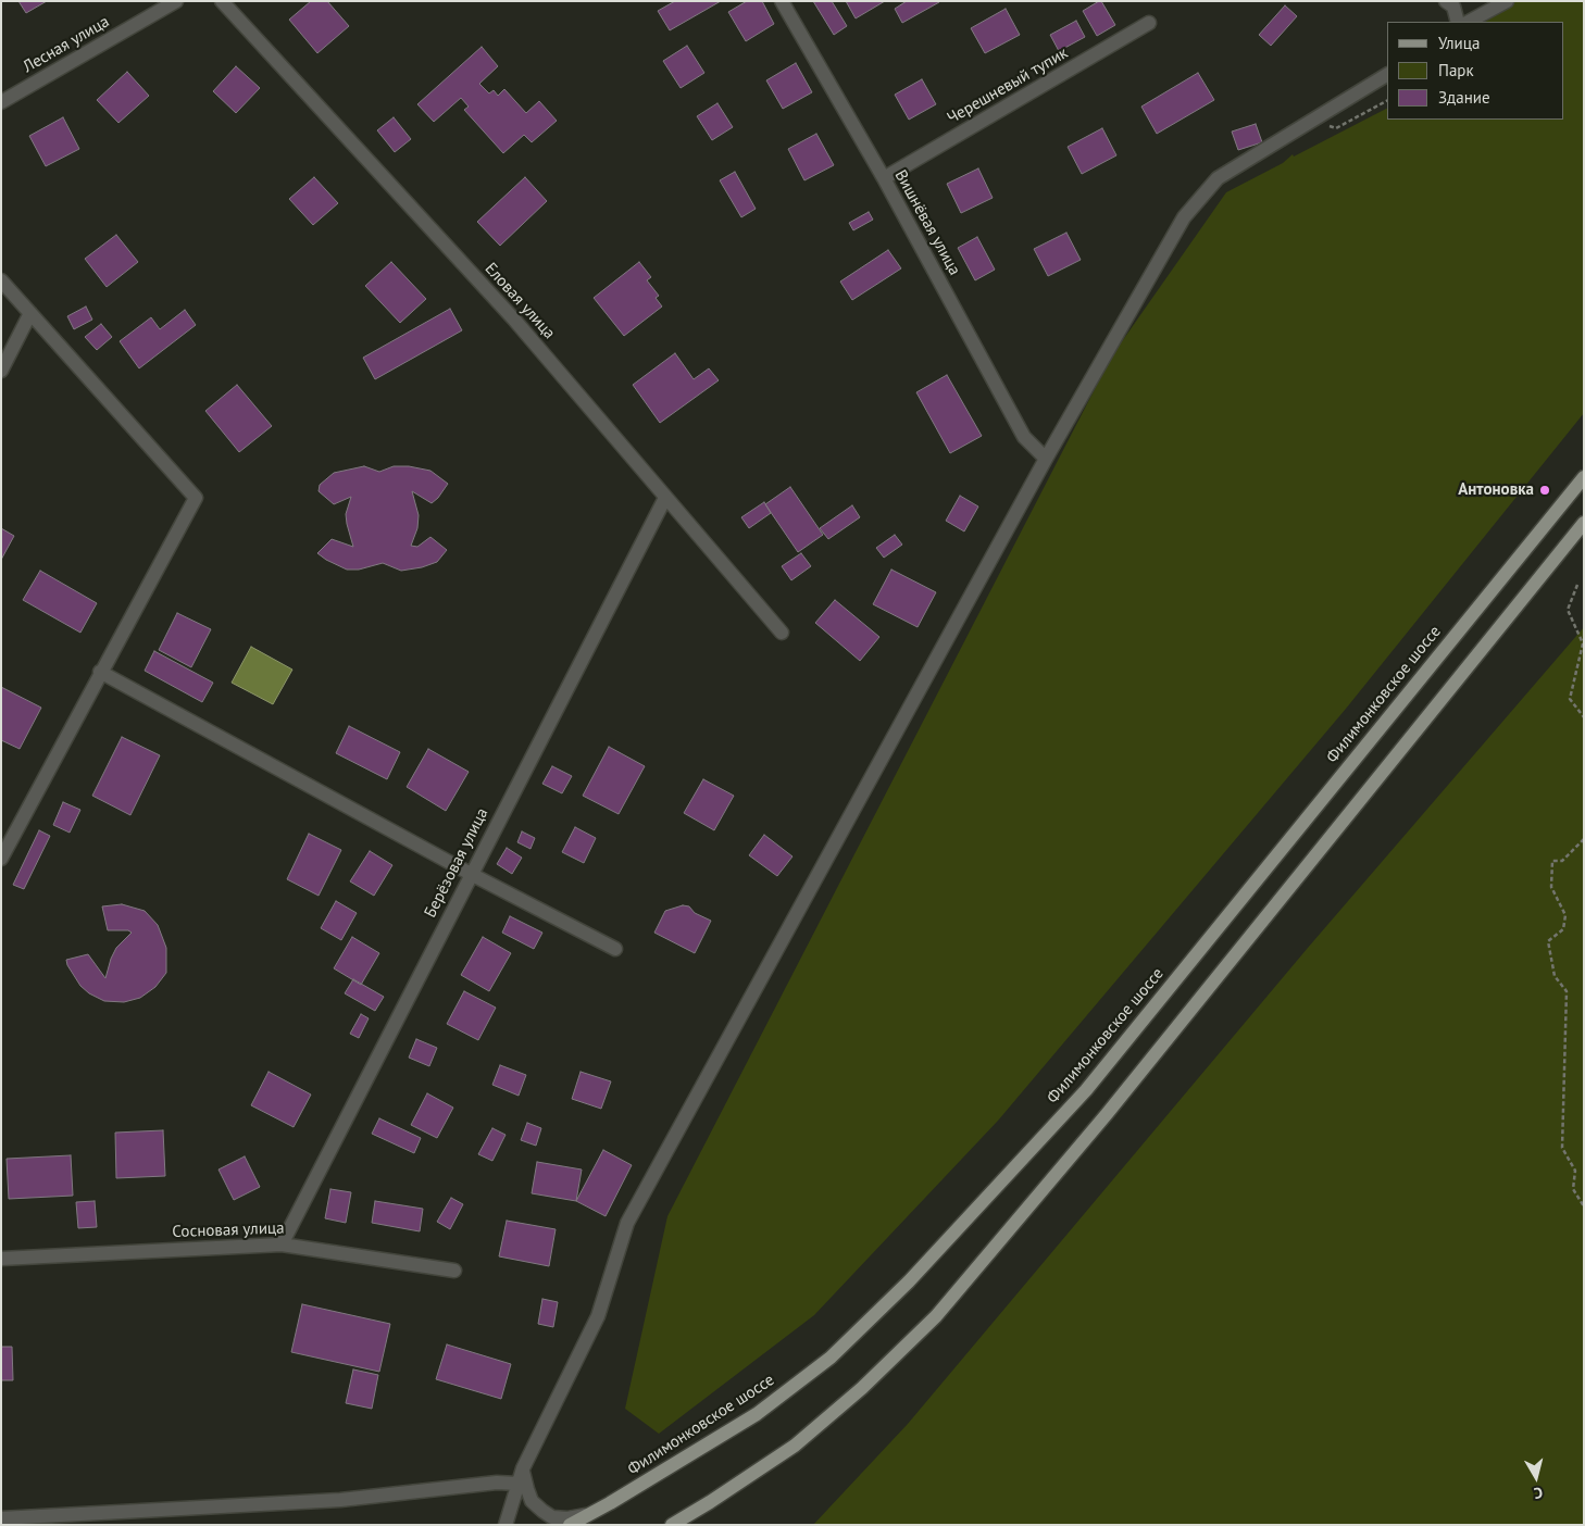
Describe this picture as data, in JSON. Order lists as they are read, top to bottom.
{
  "streets": {
    "main road": ["Филимонковское шоссе"],
    "street": [
      "Лесная улица",
      "Черешневый тупик",
      "Вишнёвая улица",
      "Еловая улица",
      "Берёзовая улица",
      "Сосновая улица"
    ]
  },
  "crossings": [
    ["Черешневый тупик", "Вишнёвая улица"],
    ["Еловая улица", "Берёзовая улица"],
    ["Берёзовая улица", "Сосновая улица"]
  ],
  "places": ["Антоновка"],
  "legend": ["Улица", "Парк", "Здание"],
  "north": "bottom"
}
